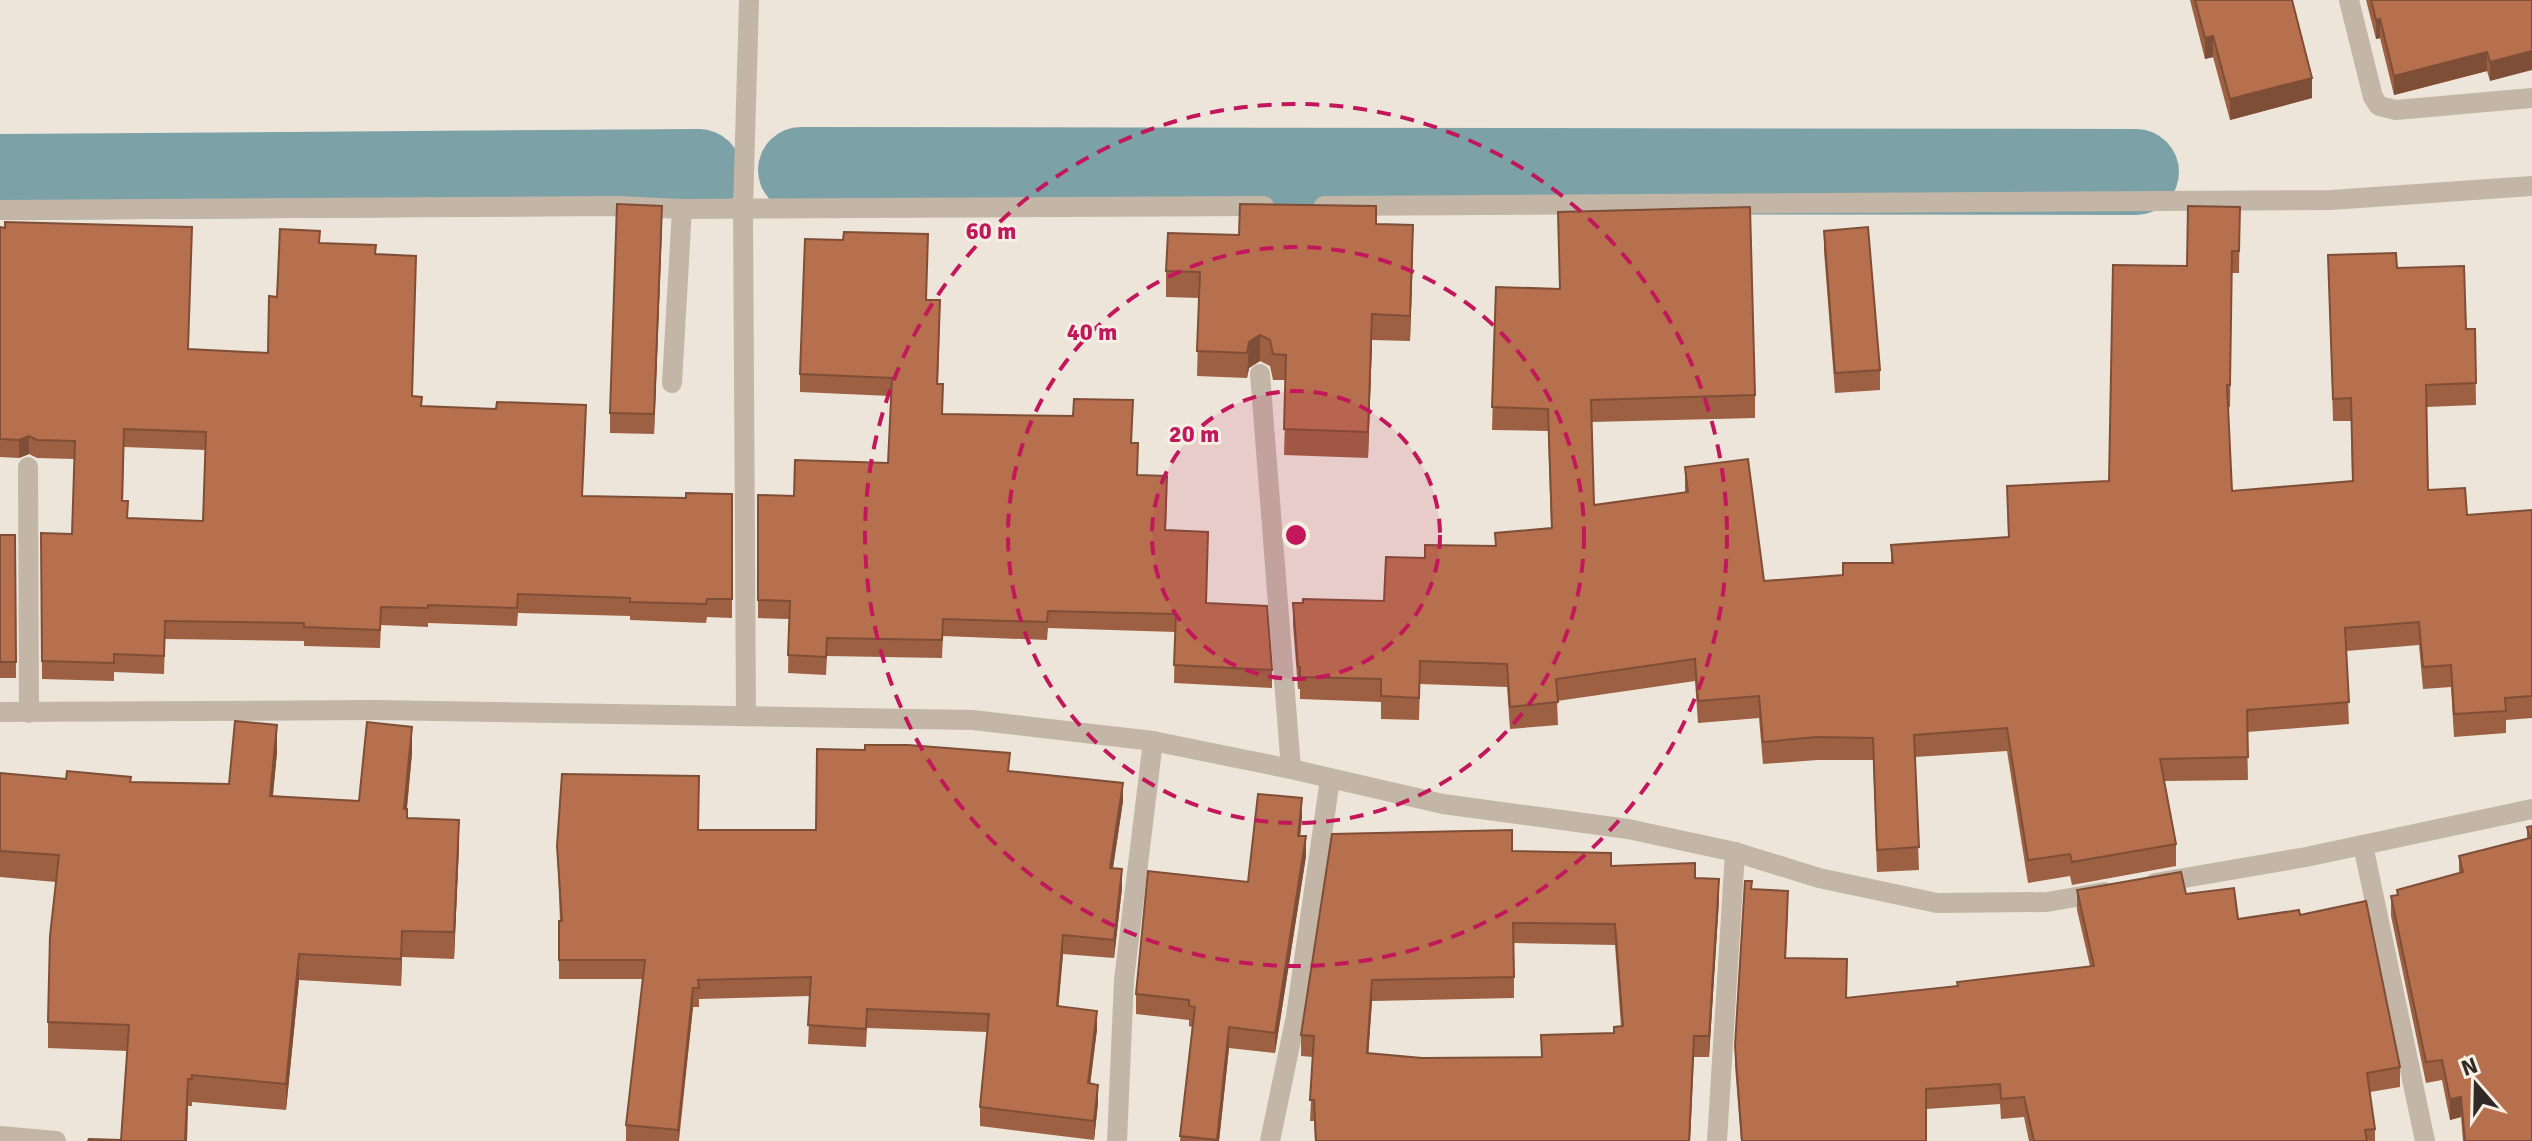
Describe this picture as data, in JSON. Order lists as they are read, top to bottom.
{
  "north": "top",
  "rings": ["60 m", "40 m", "20 m"]
}
